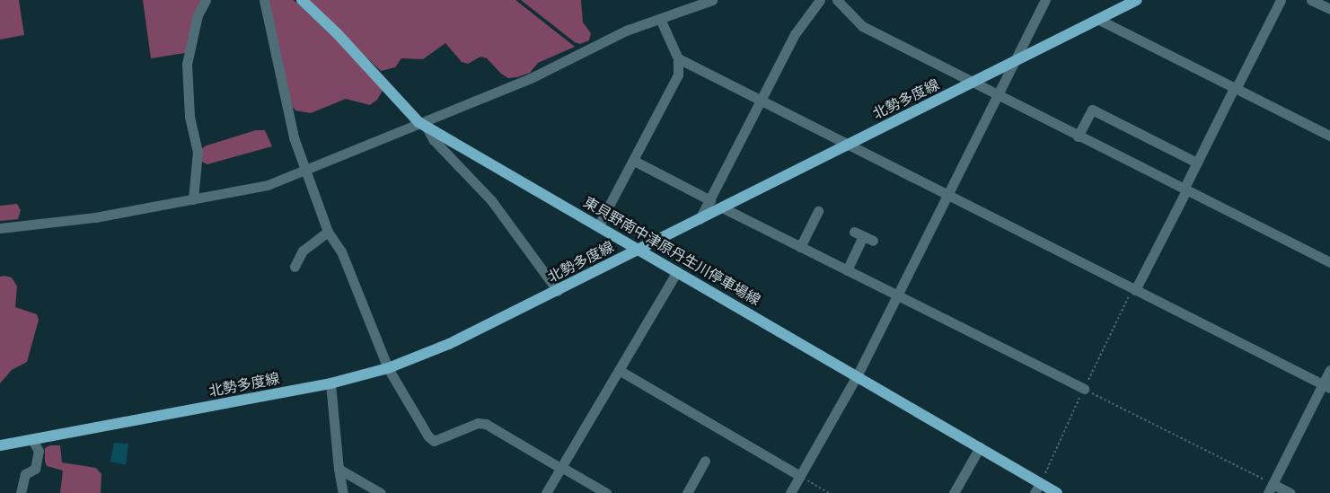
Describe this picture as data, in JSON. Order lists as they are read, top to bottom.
{
  "streets": {
    "main road": ["北勢多度線", "東貝野南中津原丹生川停車場線"]
  },
  "crossings": [
    ["北勢多度線", "東貝野南中津原丹生川停車場線"]
  ]
}
